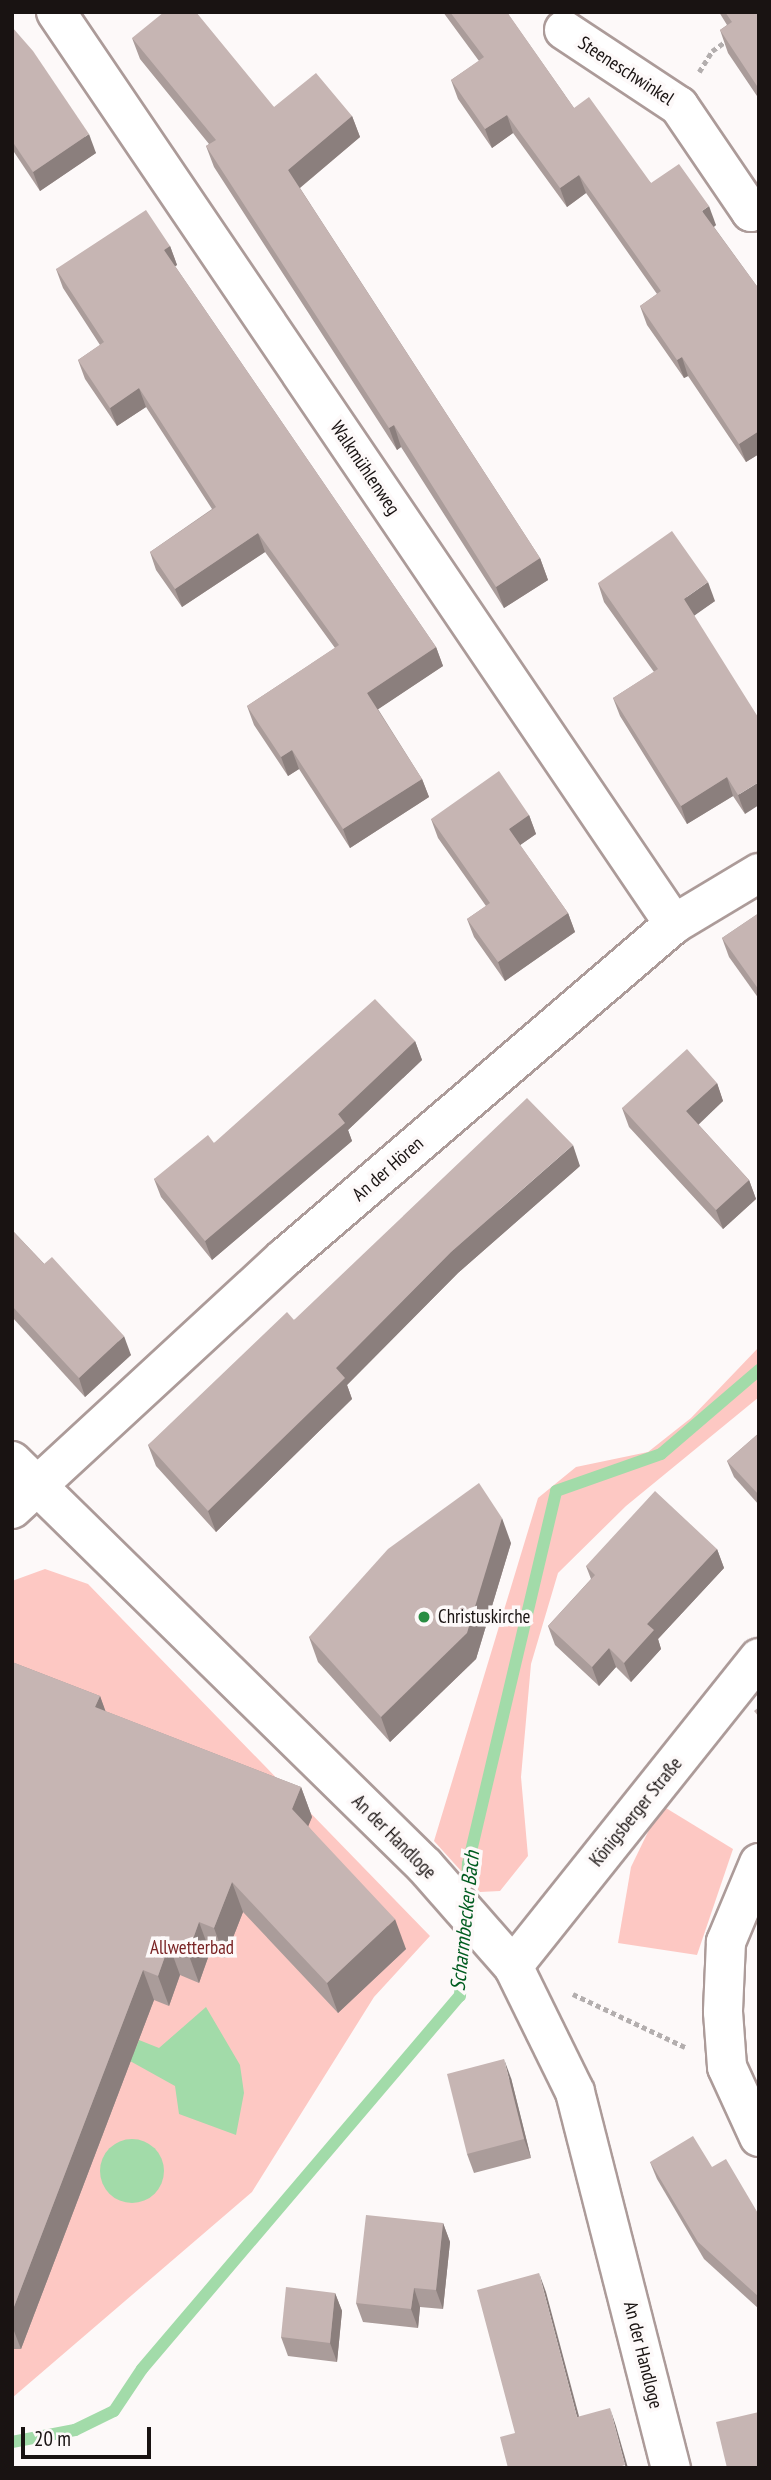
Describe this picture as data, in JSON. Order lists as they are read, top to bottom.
{
  "streets": {
    "street": [
      "Steeneschwinkel",
      "Walkmühlenweg",
      "An der Hören",
      "Königsberger Straße",
      "An der Handloge"
    ]
  },
  "crossings": [
    ["Walkmühlenweg", "An der Hören"],
    ["An der Hören", "An der Handloge"],
    ["Königsberger Straße", "An der Handloge"]
  ],
  "water": ["Scharmbecker Bach"],
  "parks": ["Allwetterbad"],
  "places": ["Christuskirche"],
  "scale_bar": "20 m"
}
